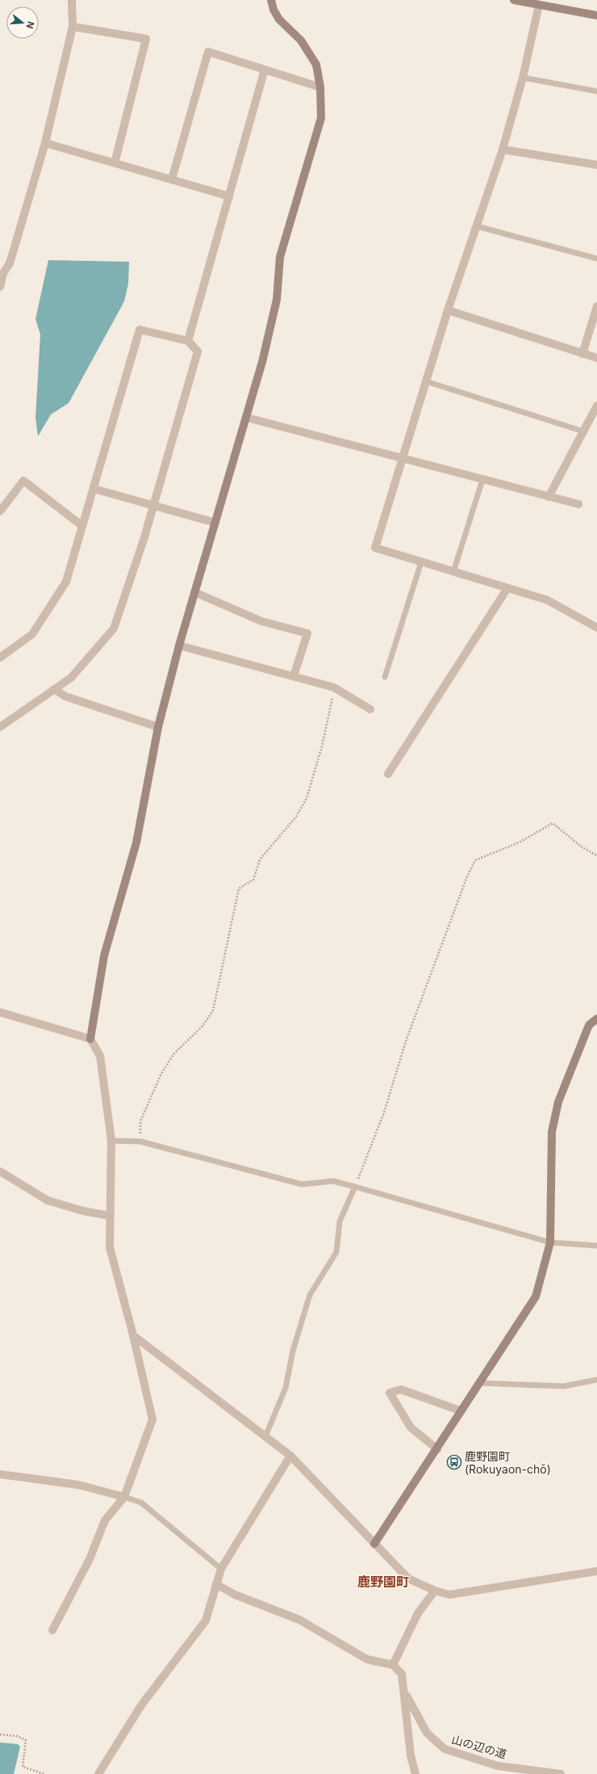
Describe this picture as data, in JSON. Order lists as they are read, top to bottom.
{
  "streets": {
    "street": ["山の辺の道"]
  },
  "districts": ["鹿野園町"],
  "places": {
    "bus stop": ["鹿野園町 (Rokuyaon-chō)"]
  },
  "north": "right"
}
